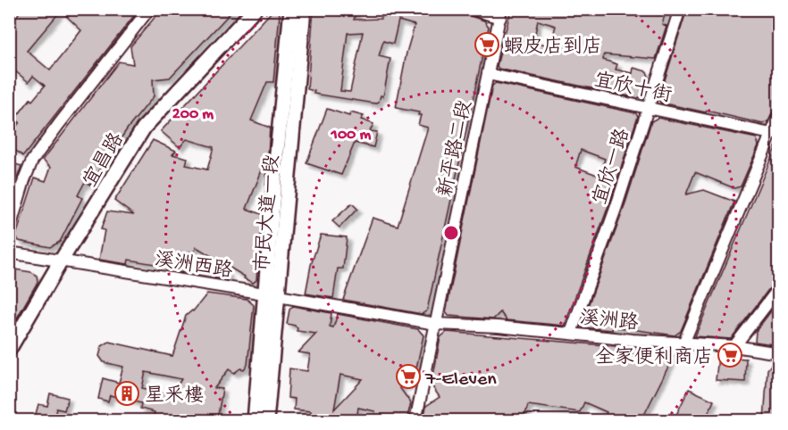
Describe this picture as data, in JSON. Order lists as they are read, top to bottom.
{
  "streets": {
    "street": [
      "宜欣十街",
      "新平路二段",
      "宜昌路",
      "宜欣一路",
      "市民大道一段",
      "溪洲西路",
      "溪洲路"
    ]
  },
  "crossings": [
    ["宜欣十街", "新平路二段"],
    ["宜欣十街", "宜欣一路"],
    ["新平路二段", "溪洲西路"],
    ["新平路二段", "溪洲路"],
    ["宜昌路", "溪洲西路"],
    ["宜欣一路", "溪洲路"],
    ["市民大道一段", "溪洲西路"],
    ["溪洲西路", "溪洲路"]
  ],
  "places": {
    "supermarket": ["蝦皮店到店", "全家便利商店", "7-Eleven"],
    "building": ["星釆樓"]
  },
  "rings": ["200 m", "100 m"]
}
